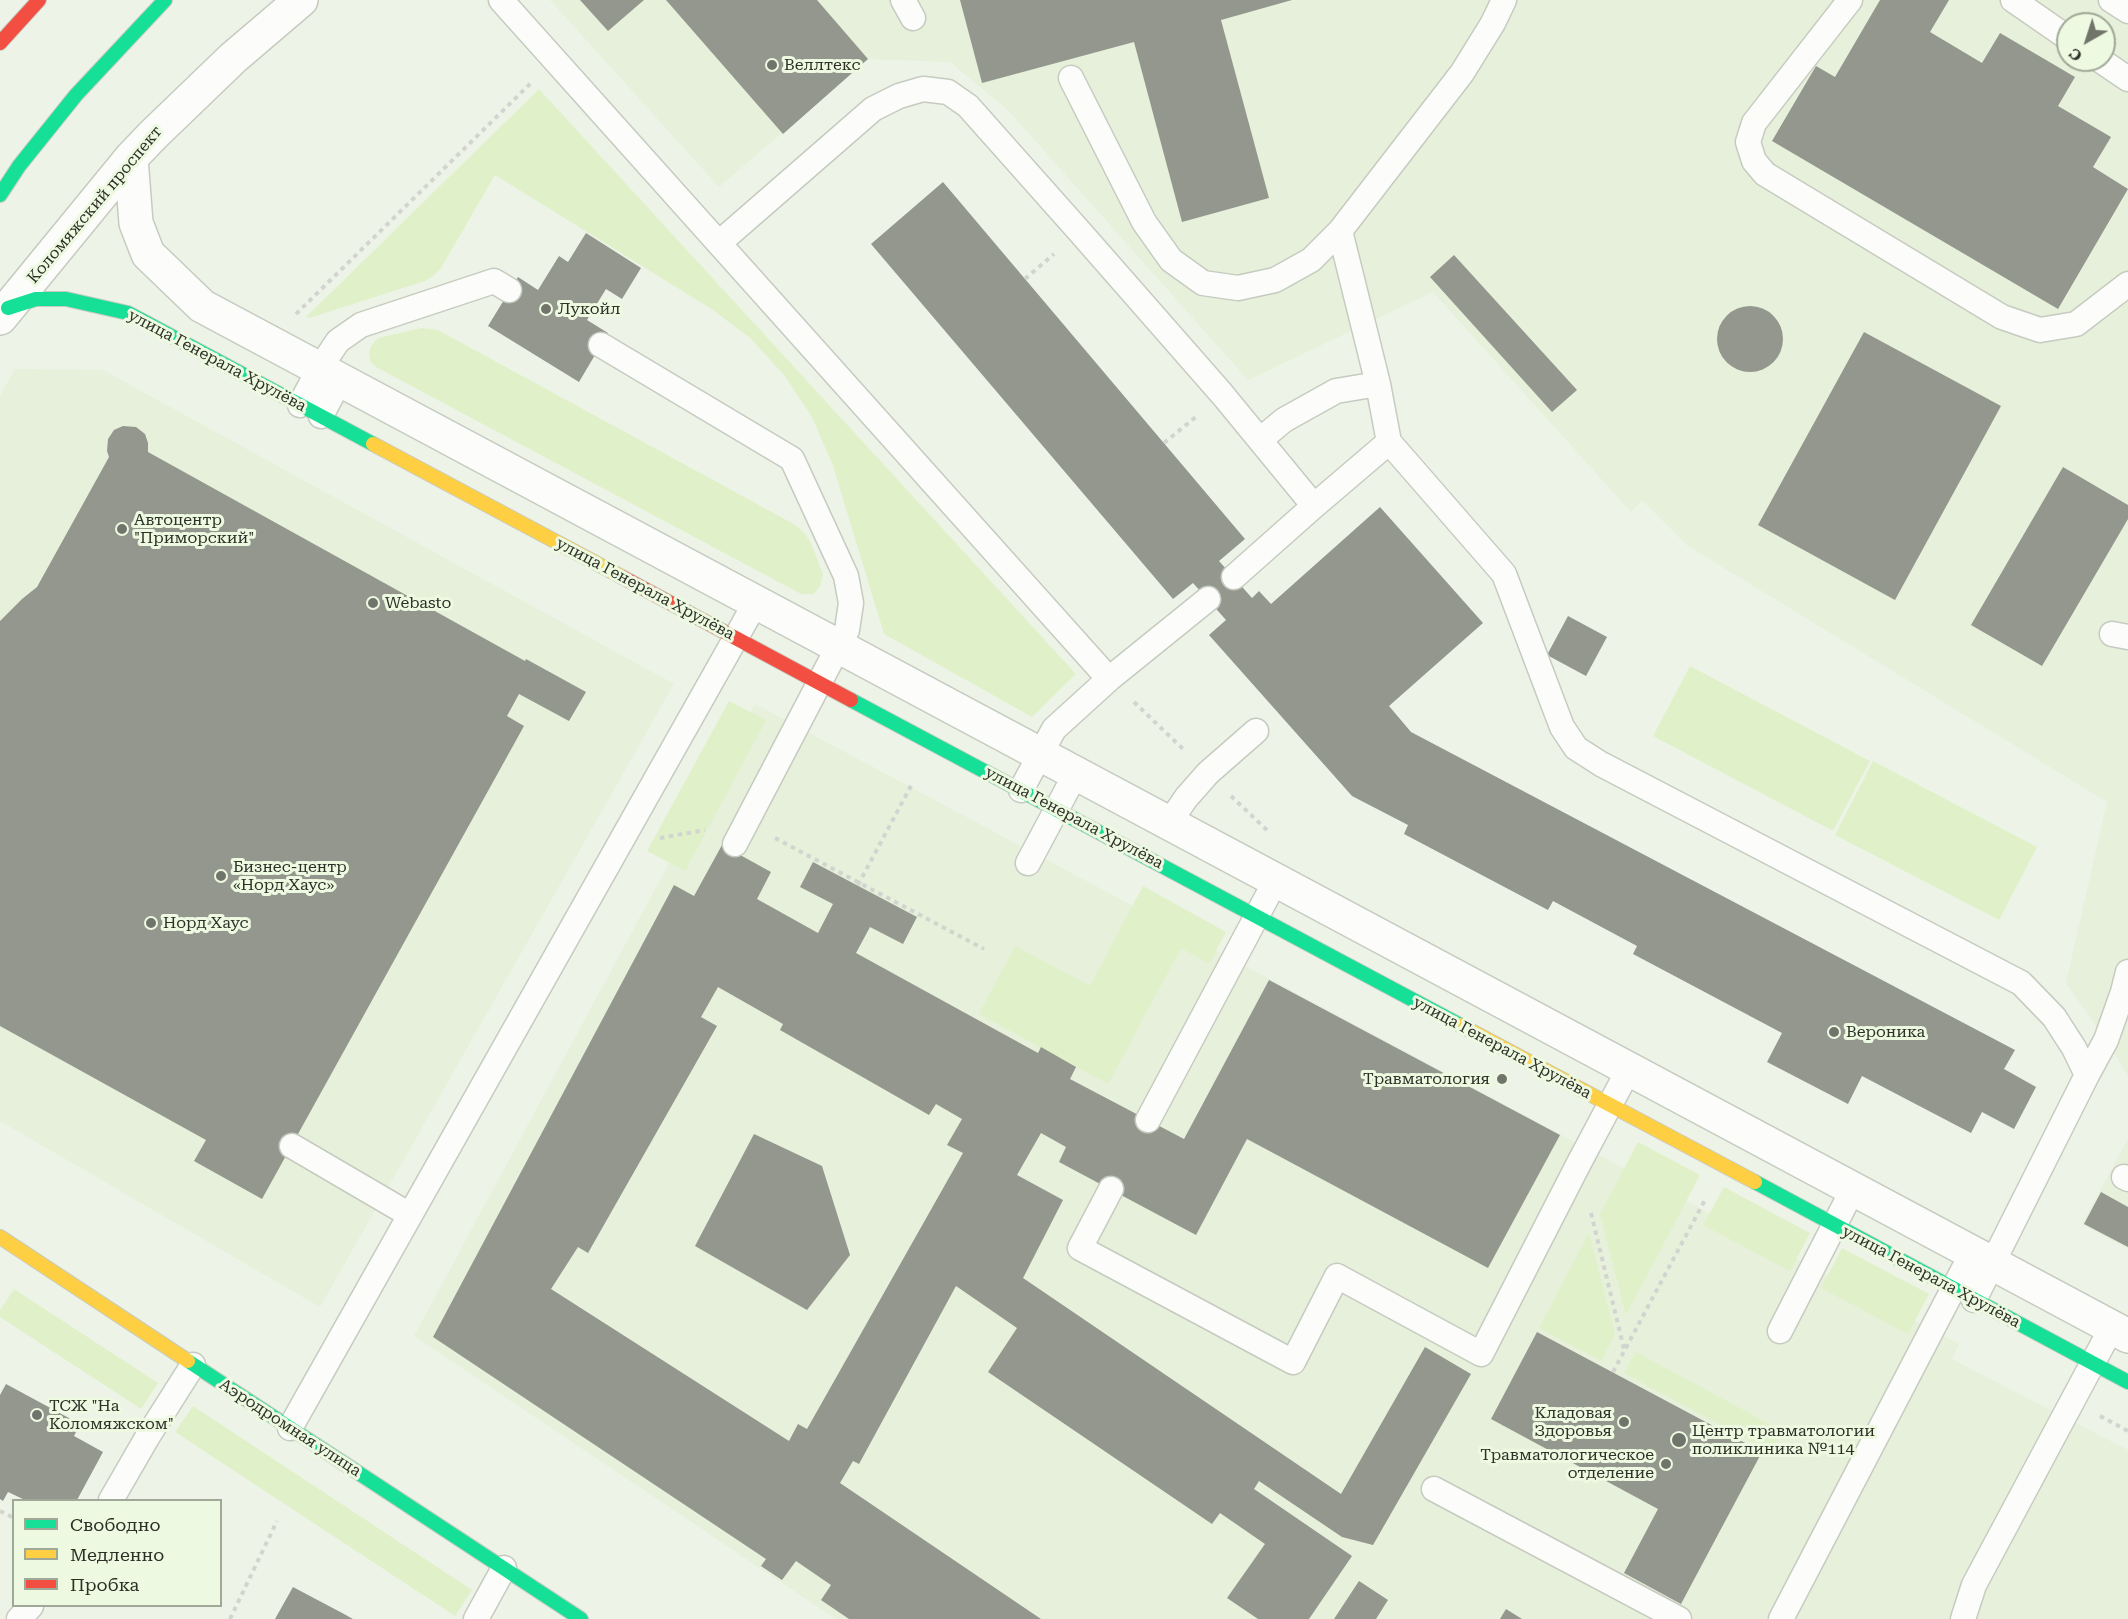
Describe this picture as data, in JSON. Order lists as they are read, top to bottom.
{
  "streets": {
    "street": ["Коломяжский проспект", "улица Генерала Хрулёва", "Аэродромная улица"]
  },
  "crossings": [
    ["Коломяжский проспект", "улица Генерала Хрулёва"]
  ],
  "places": [
    "Веллтекс",
    "Лукойл",
    "Автоцентр \"Приморский\"",
    "Webasto",
    "Бизнес-центр «Норд Хаус»",
    "Норд Хаус",
    "Вероника",
    "Травматология",
    "ТСЖ \"На Коломяжском\"",
    "Кладовая Здоровья",
    "Центр травматологии поликлиника №114",
    "Травматологическое отделение"
  ],
  "legend": ["Свободно", "Медленно", "Пробка"],
  "north": "bottom left"
}
